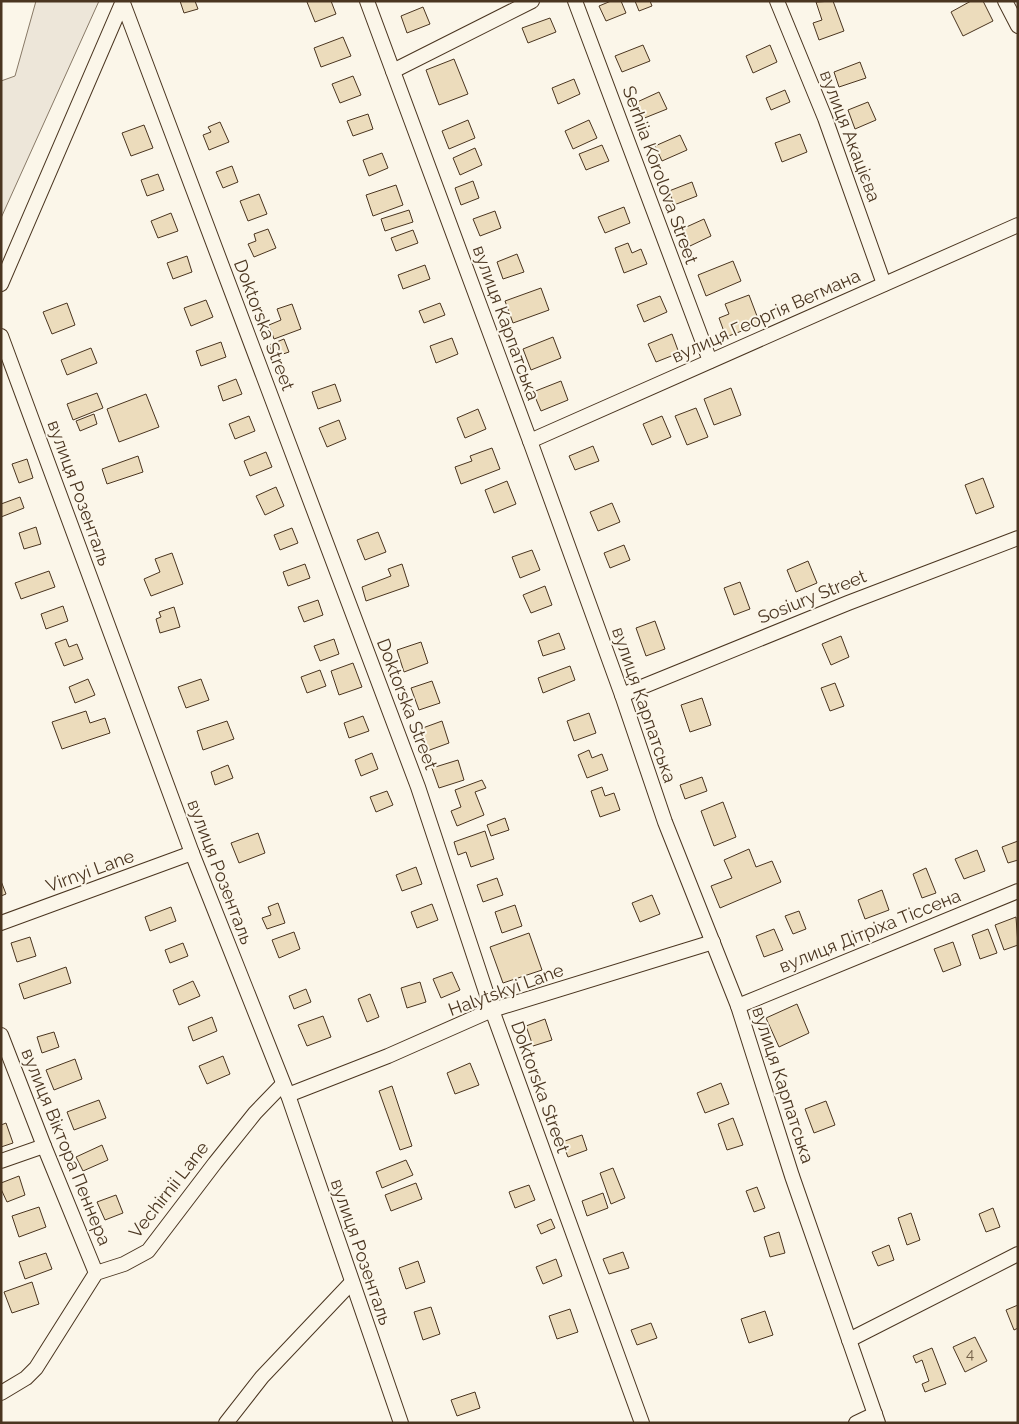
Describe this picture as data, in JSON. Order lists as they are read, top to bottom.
{
  "streets": {
    "street": [
      "вулиця Акацієва",
      "Serhiia Korolova Street",
      "вулиця Георгія Вегмана",
      "вулиця Карпатська",
      "Doktorska Street",
      "вулиця Розенталь",
      "Sosiury Street",
      "Virnyi Lane",
      "вулиця Дітріха Тіссена",
      "Halytskyi Lane",
      "вулиця Віктора Пеннера",
      "Vechirnii Lane"
    ]
  },
  "crossings": [
    ["вулиця Акацієва", "вулиця Георгія Вегмана"],
    ["Serhiia Korolova Street", "вулиця Георгія Вегмана"],
    ["вулиця Георгія Вегмана", "вулиця Карпатська"],
    ["вулиця Карпатська", "Sosiury Street"],
    ["вулиця Карпатська", "вулиця Дітріха Тіссена"],
    ["вулиця Карпатська", "Halytskyi Lane"],
    ["Doktorska Street", "Halytskyi Lane"],
    ["вулиця Розенталь", "Virnyi Lane"],
    ["вулиця Розенталь", "Halytskyi Lane"],
    ["вулиця Розенталь", "Vechirnii Lane"],
    ["Halytskyi Lane", "Vechirnii Lane"],
    ["вулиця Віктора Пеннера", "Vechirnii Lane"]
  ],
  "house_numbers": ["4"]
}
